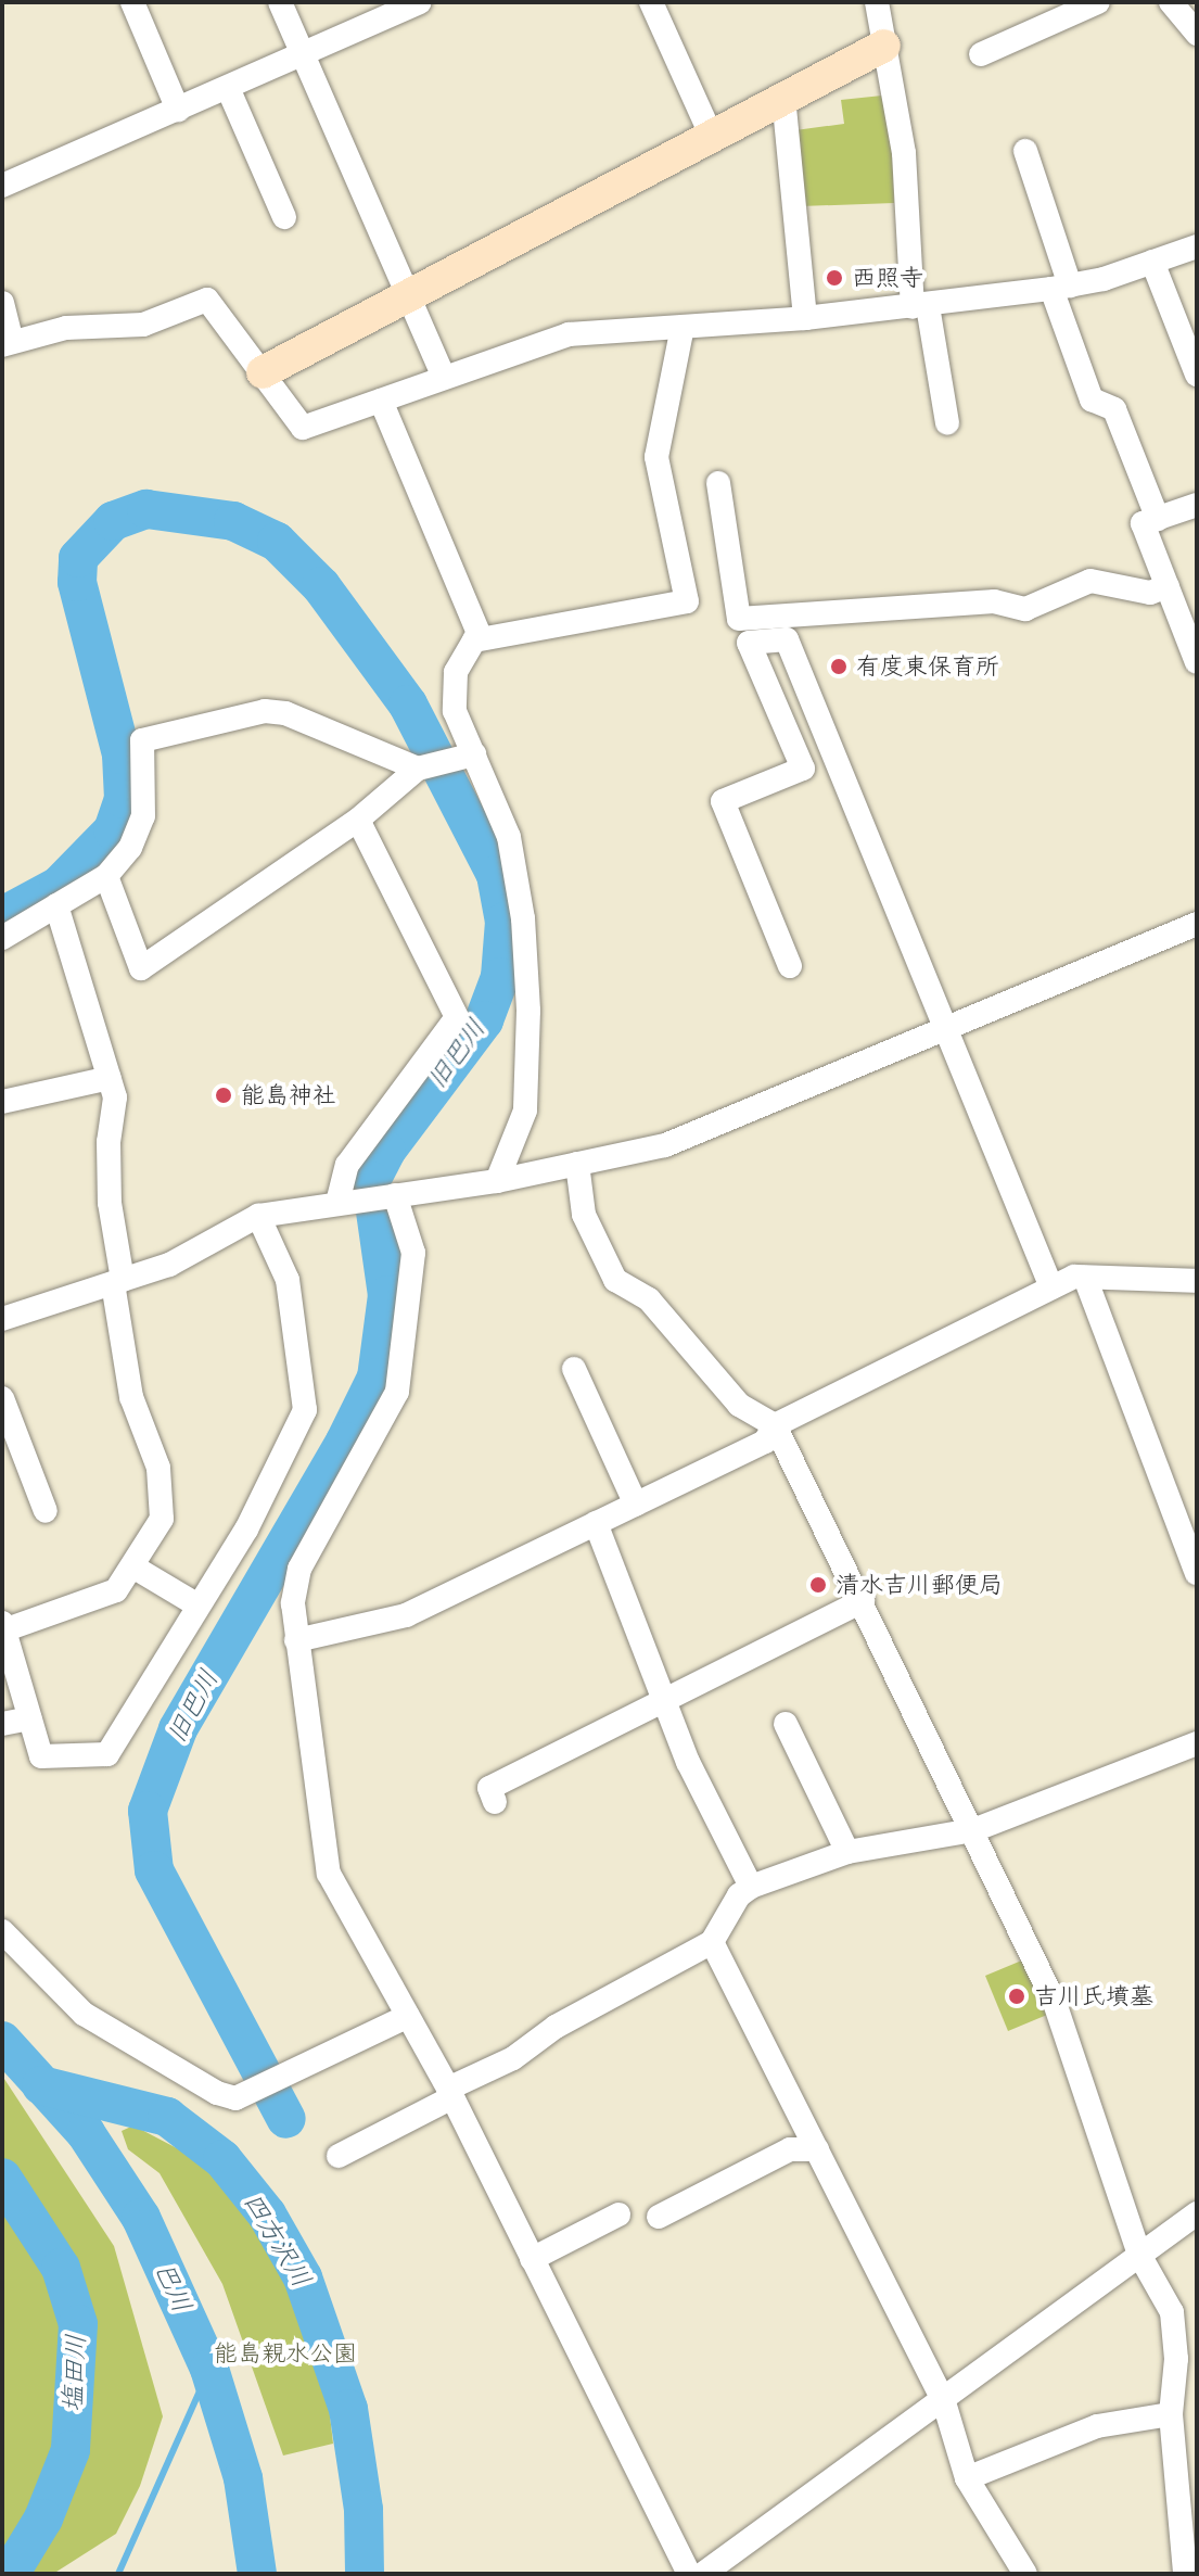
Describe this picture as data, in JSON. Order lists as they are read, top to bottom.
{
  "water": [
    "旧巴川",
    "四方沢川",
    "巴川",
    "塩田川"
  ],
  "parks": ["能島親水公園"],
  "places": [
    "西照寺",
    "有度東保育所",
    "能島神社",
    "清水吉川郵便局",
    "吉川氏墳墓"
  ]
}
